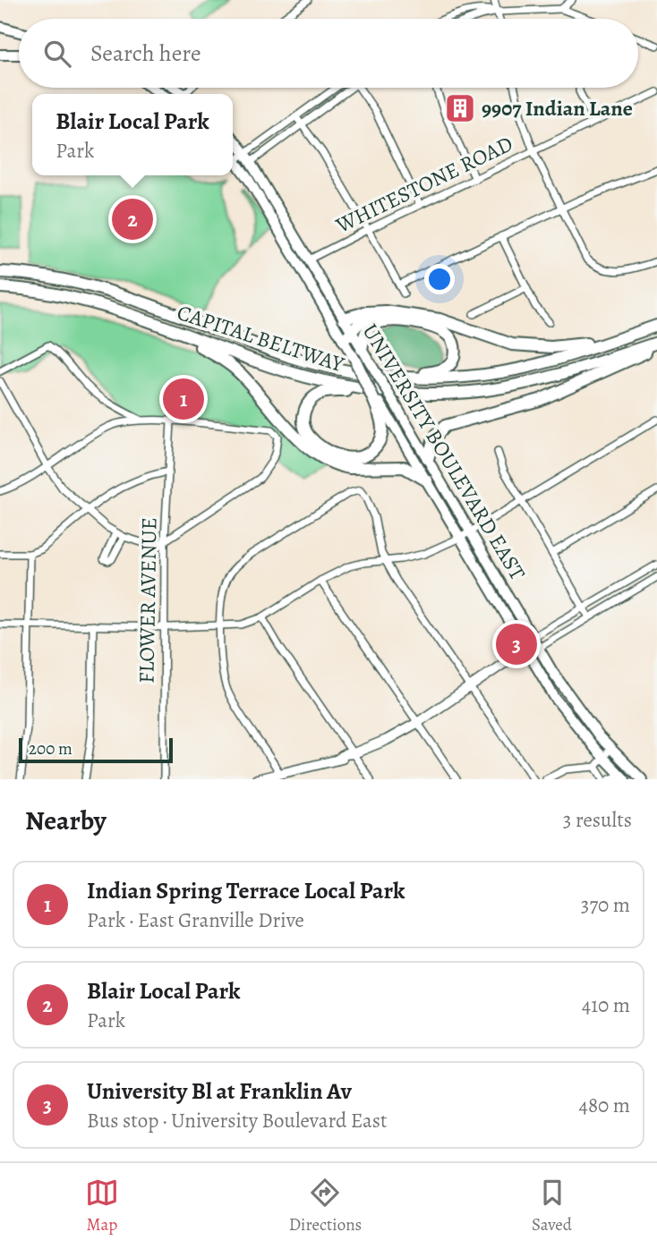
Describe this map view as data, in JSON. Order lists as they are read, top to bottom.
{
  "streets": {
    "highway": ["CAPITAL BELTWAY"],
    "main road": ["UNIVERSITY BOULEVARD EAST"],
    "street": ["WHITESTONE ROAD", "FLOWER AVENUE"]
  },
  "crossings": [
    ["WHITESTONE ROAD", "UNIVERSITY BOULEVARD EAST"]
  ],
  "places": {
    "building": ["9907 Indian Lane"]
  },
  "scale_bar": "200 m",
  "page": {
    "search": "Search here",
    "popup": ["Blair Local Park", "Park"],
    "pins": ["2", "1", "3"],
    "scale": "200 m",
    "heading": ["Nearby", "3 results"],
    "list": [
      {
        "mark": "1",
        "name": "Indian Spring Terrace Local Park",
        "note": "Park · East Granville Drive",
        "value": "370 m"
      },
      {
        "mark": "2",
        "name": "Blair Local Park",
        "note": "Park",
        "value": "410 m"
      },
      {
        "mark": "3",
        "name": "University Bl at Franklin Av",
        "note": "Bus stop · University Boulevard East",
        "value": "480 m"
      }
    ],
    "nav": ["Map", "Directions", "Saved"]
  }
}
